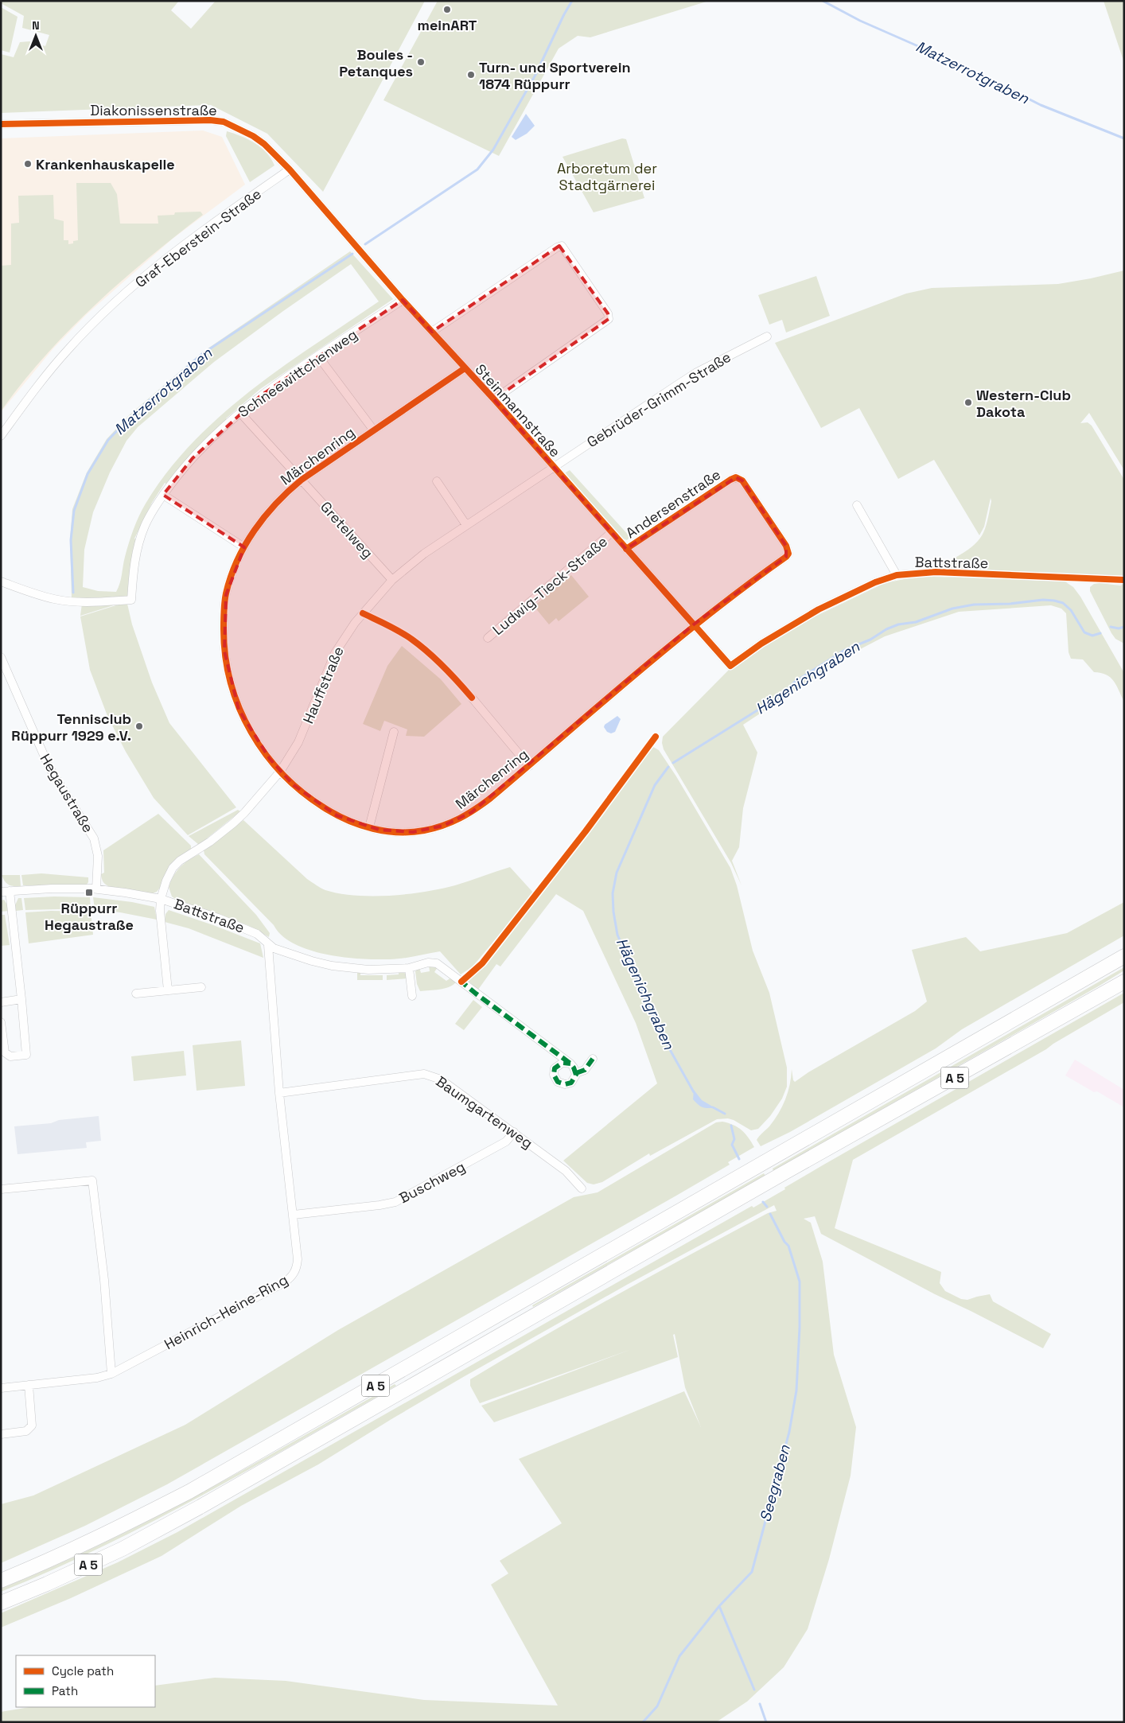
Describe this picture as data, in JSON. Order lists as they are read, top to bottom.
{
  "streets": {
    "highway": ["A 5"],
    "street": [
      "Diakonissenstraße",
      "Graf-Eberstein-Straße",
      "Schneewittchenweg",
      "Gebrüder-Grimm-Straße",
      "Steinmannstraße",
      "Märchenring",
      "Andersenstraße",
      "Gretelweg",
      "Battstraße",
      "Ludwig-Tieck-Straße",
      "Hauffstraße",
      "Hegaustraße",
      "Baumgartenweg",
      "Buschweg",
      "Heinrich-Heine-Ring"
    ]
  },
  "crossings": [
    ["Diakonissenstraße", "Graf-Eberstein-Straße"],
    ["Diakonissenstraße", "Steinmannstraße"],
    ["Graf-Eberstein-Straße", "Steinmannstraße"],
    ["Schneewittchenweg", "Steinmannstraße"],
    ["Schneewittchenweg", "Gretelweg"],
    ["Gebrüder-Grimm-Straße", "Steinmannstraße"],
    ["Gebrüder-Grimm-Straße", "Hauffstraße"],
    ["Steinmannstraße", "Märchenring"],
    ["Steinmannstraße", "Andersenstraße"],
    ["Steinmannstraße", "Battstraße"],
    ["Steinmannstraße", "Ludwig-Tieck-Straße"],
    ["Steinmannstraße", "Hauffstraße"],
    ["Märchenring", "Andersenstraße"],
    ["Märchenring", "Gretelweg"],
    ["Märchenring", "Hauffstraße"],
    ["Gretelweg", "Hauffstraße"],
    ["Battstraße", "Hauffstraße"],
    ["Battstraße", "Hegaustraße"],
    ["Battstraße", "Heinrich-Heine-Ring"],
    ["Baumgartenweg", "Buschweg"],
    ["Baumgartenweg", "Heinrich-Heine-Ring"],
    ["Buschweg", "Heinrich-Heine-Ring"]
  ],
  "water": ["Matzerrotgraben", "Hägenichgraben", "Seegraben"],
  "parks": ["Arboretum der Stadtgärnerei"],
  "places": {
    "other": [
      "meinART",
      "Boules - Petanques",
      "Turn- und Sportverein 1874 Rüppurr",
      "Krankenhauskapelle",
      "Western-Club Dakota",
      "Tennisclub Rüppurr 1929 e.V."
    ],
    "transit": ["Rüppurr Hegaustraße"]
  },
  "legend": ["Cycle path", "Path"],
  "north": "top"
}
